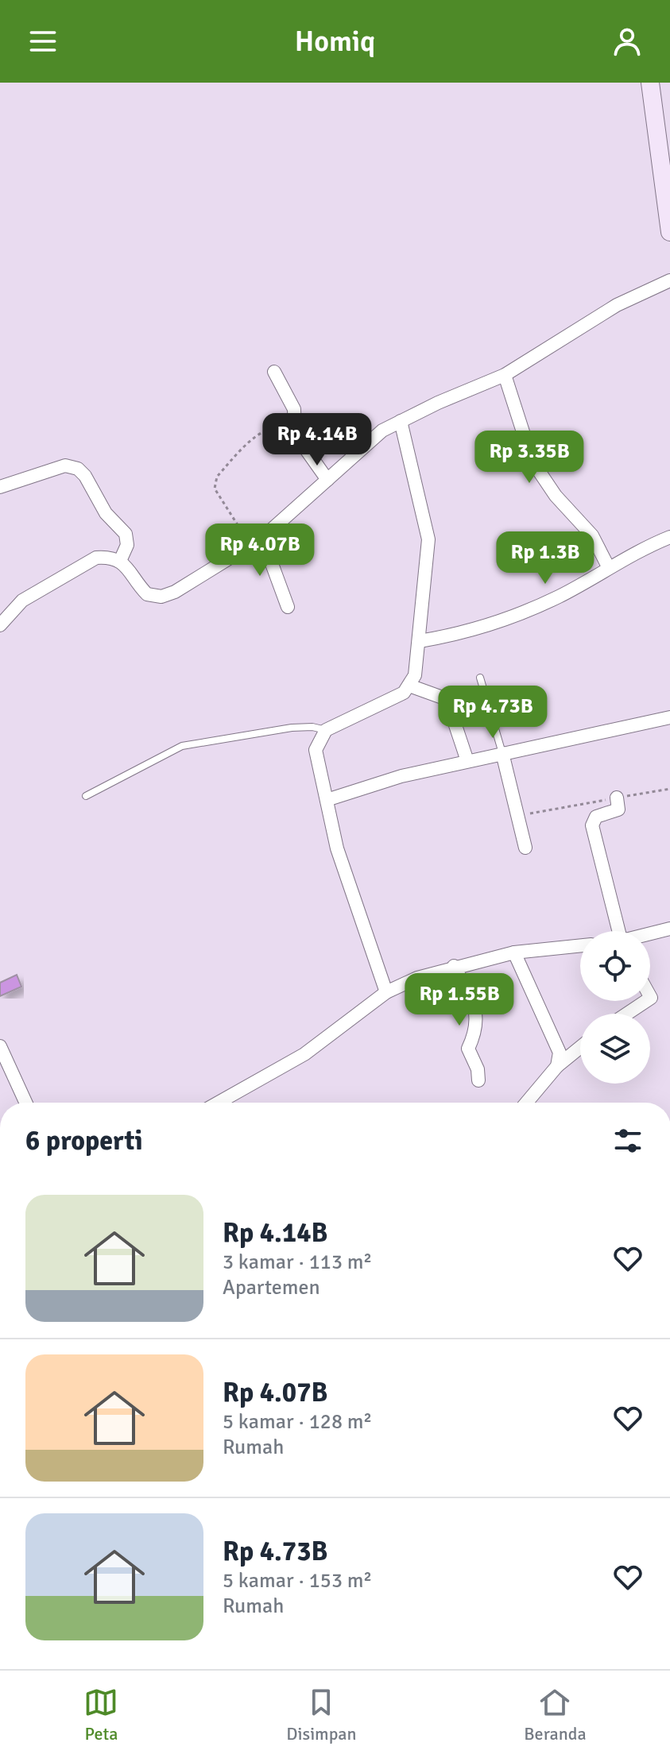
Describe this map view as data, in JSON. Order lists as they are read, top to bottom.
{
  "page": {
    "header": "Homiq",
    "price": [
      "Rp 4.14B",
      "Rp 3.35B",
      "Rp 4.07B",
      "Rp 1.3B",
      "Rp 4.73B",
      "Rp 1.55B"
    ],
    "heading": "6 properti",
    "list": [
      {
        "name": "Rp 4.14B",
        "note": "3 kamar · 113 m² · Apartemen"
      },
      {
        "name": "Rp 4.07B",
        "note": "5 kamar · 128 m² · Rumah"
      },
      {
        "name": "Rp 4.73B",
        "note": "5 kamar · 153 m² · Rumah"
      }
    ],
    "tabs": ["Peta", "Disimpan", "Beranda"]
  }
}
